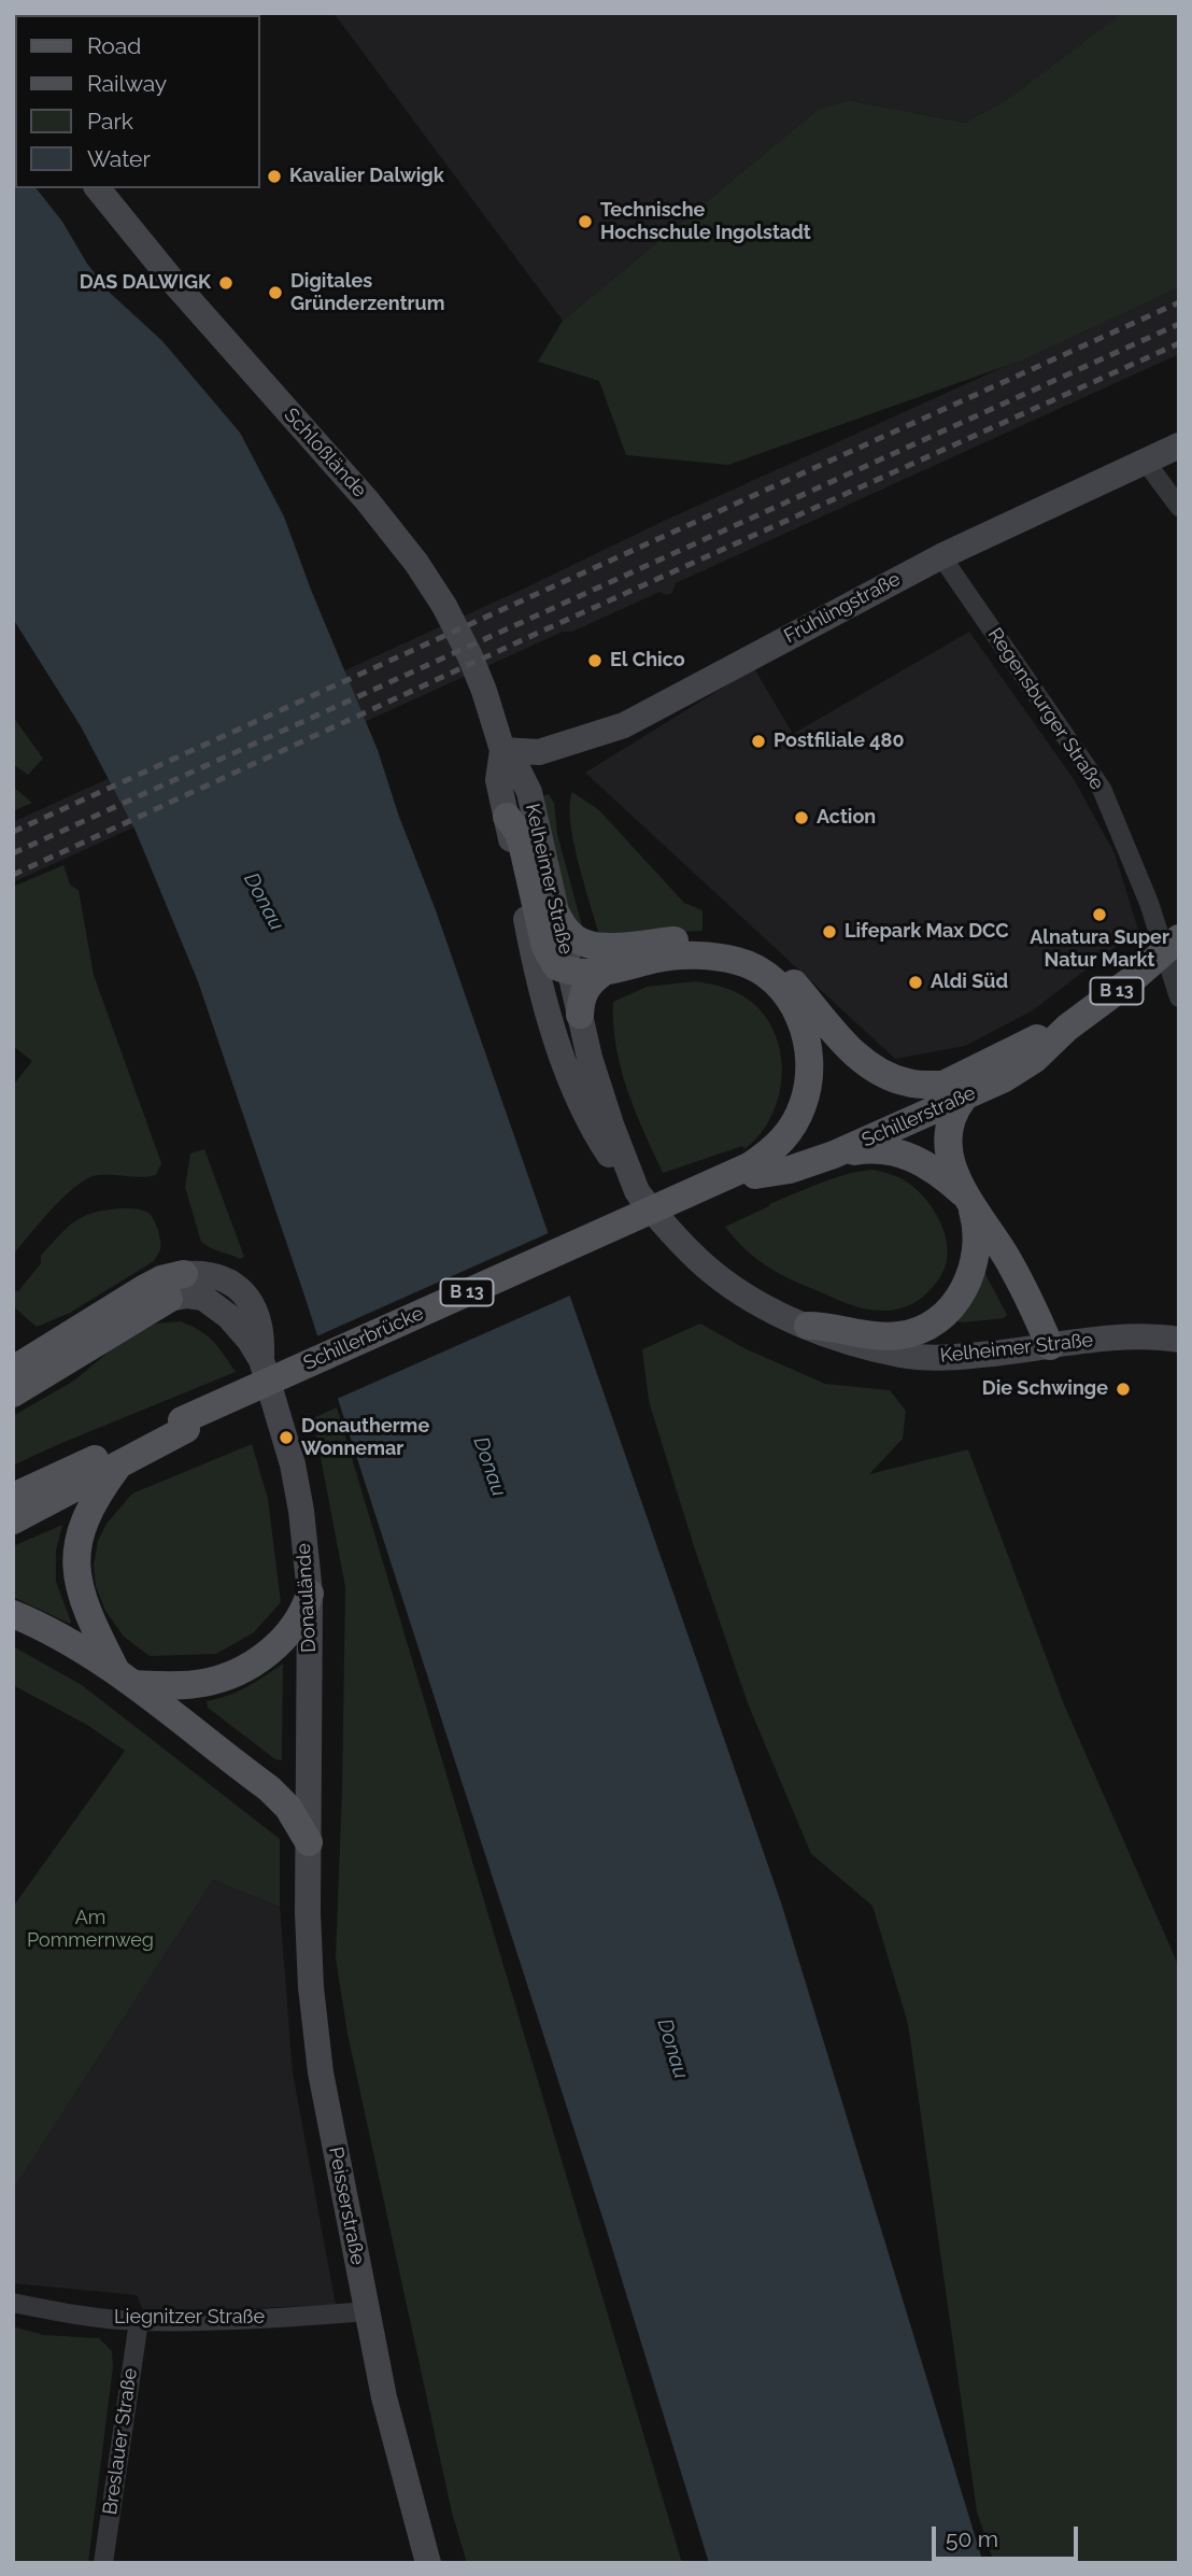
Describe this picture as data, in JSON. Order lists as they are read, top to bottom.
{
  "streets": {
    "main road": ["B 13", "Schillerstraße", "Schillerbrücke"],
    "street": [
      "Schloßlände",
      "Frühlingstraße",
      "Regensburger Straße",
      "Kelheimer Straße",
      "Donaulände",
      "Peisserstraße",
      "Liegnitzer Straße",
      "Breslauer Straße"
    ]
  },
  "crossings": [
    ["Schloßlände", "Frühlingstraße"],
    ["Schloßlände", "Kelheimer Straße"],
    ["Frühlingstraße", "Regensburger Straße"],
    ["Frühlingstraße", "Kelheimer Straße"],
    ["Regensburger Straße", "Schillerstraße"],
    ["B 13", "Schillerbrücke"],
    ["Schillerstraße", "Schillerbrücke"],
    ["Donaulände", "Peisserstraße"],
    ["Peisserstraße", "Liegnitzer Straße"],
    ["Liegnitzer Straße", "Breslauer Straße"]
  ],
  "water": ["Donau"],
  "parks": ["Am Pommernweg"],
  "places": [
    "Kavalier Dalwigk",
    "Technische Hochschule Ingolstadt",
    "DAS DALWIGK",
    "Digitales Gründerzentrum",
    "El Chico",
    "Postfiliale 480",
    "Action",
    "Alnatura Super Natur Markt",
    "Lifepark Max DCC",
    "Aldi Süd",
    "Die Schwinge",
    "Donautherme Wonnemar"
  ],
  "legend": [
    "Road",
    "Railway",
    "Park",
    "Water"
  ],
  "scale_bar": "50 m"
}
